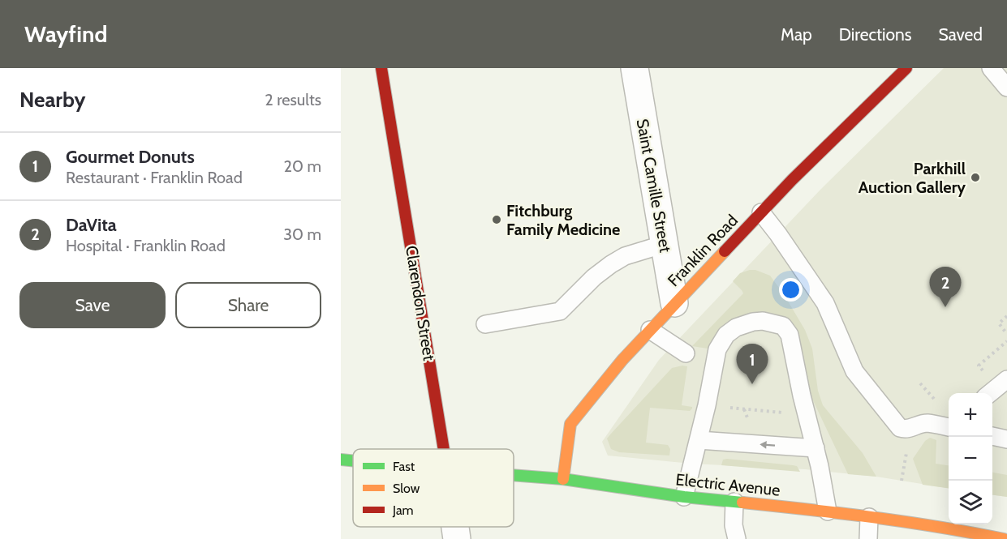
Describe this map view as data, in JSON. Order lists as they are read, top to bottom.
{
  "streets": {
    "main road": ["Franklin Road", "Clarendon Street", "Electric Avenue"],
    "street": ["Saint Camille Street"]
  },
  "crossings": [
    ["Saint Camille Street", "Franklin Road"],
    ["Franklin Road", "Electric Avenue"]
  ],
  "places": ["Parkhill Auction Gallery", "Fitchburg Family Medicine"],
  "legend": ["Fast", "Slow", "Jam"],
  "page": {
    "header": "Wayfind",
    "nav": ["Map", "Directions", "Saved"],
    "heading": ["Nearby", "2 results"],
    "list": [
      {
        "mark": "1",
        "name": "Gourmet Donuts",
        "note": "Restaurant · Franklin Road",
        "value": "20 m"
      },
      {
        "mark": "2",
        "name": "DaVita",
        "note": "Hospital · Franklin Road",
        "value": "30 m"
      }
    ],
    "pins": ["2", "1"],
    "buttons": ["Save", "Share"],
    "map_buttons": ["+", "−"]
  }
}
